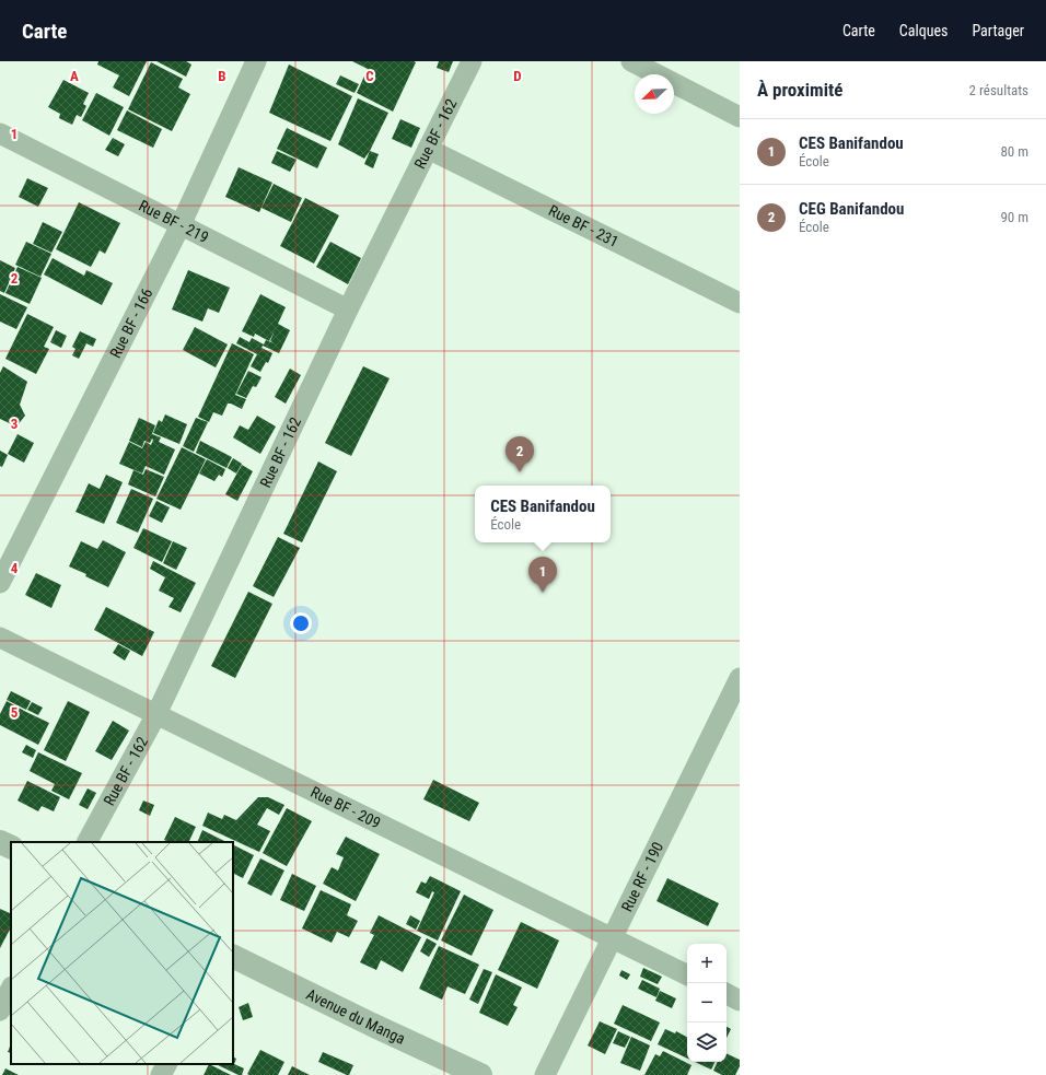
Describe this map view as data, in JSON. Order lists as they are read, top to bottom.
{
  "streets": {
    "street": [
      "Rue BF - 162",
      "Rue BF - 219",
      "Rue BF - 231",
      "Rue BF - 166",
      "Rue BF - 209",
      "Rue RF - 190",
      "Avenue du Manga"
    ]
  },
  "crossings": [
    ["Rue BF - 162", "Rue BF - 219"],
    ["Rue BF - 162", "Rue BF - 231"],
    ["Rue BF - 162", "Rue BF - 209"],
    ["Rue BF - 219", "Rue BF - 166"],
    ["Rue BF - 209", "Rue RF - 190"]
  ],
  "north": "bottom left",
  "page": {
    "header": "Carte",
    "nav": ["Carte", "Calques", "Partager"],
    "heading": ["À proximité", "2 résultats"],
    "list": [
      {
        "mark": "1",
        "name": "CES Banifandou",
        "note": "École",
        "value": "80 m"
      },
      {
        "mark": "2",
        "name": "CEG Banifandou",
        "note": "École",
        "value": "90 m"
      }
    ],
    "pins": ["2", "1"],
    "popup": ["CES Banifandou", "École"],
    "map_buttons": ["+", "−"]
  },
  "grid": {
    "columns": [
      "A",
      "B",
      "C",
      "D"
    ],
    "rows": [
      "1",
      "2",
      "3",
      "4",
      "5"
    ]
  }
}
